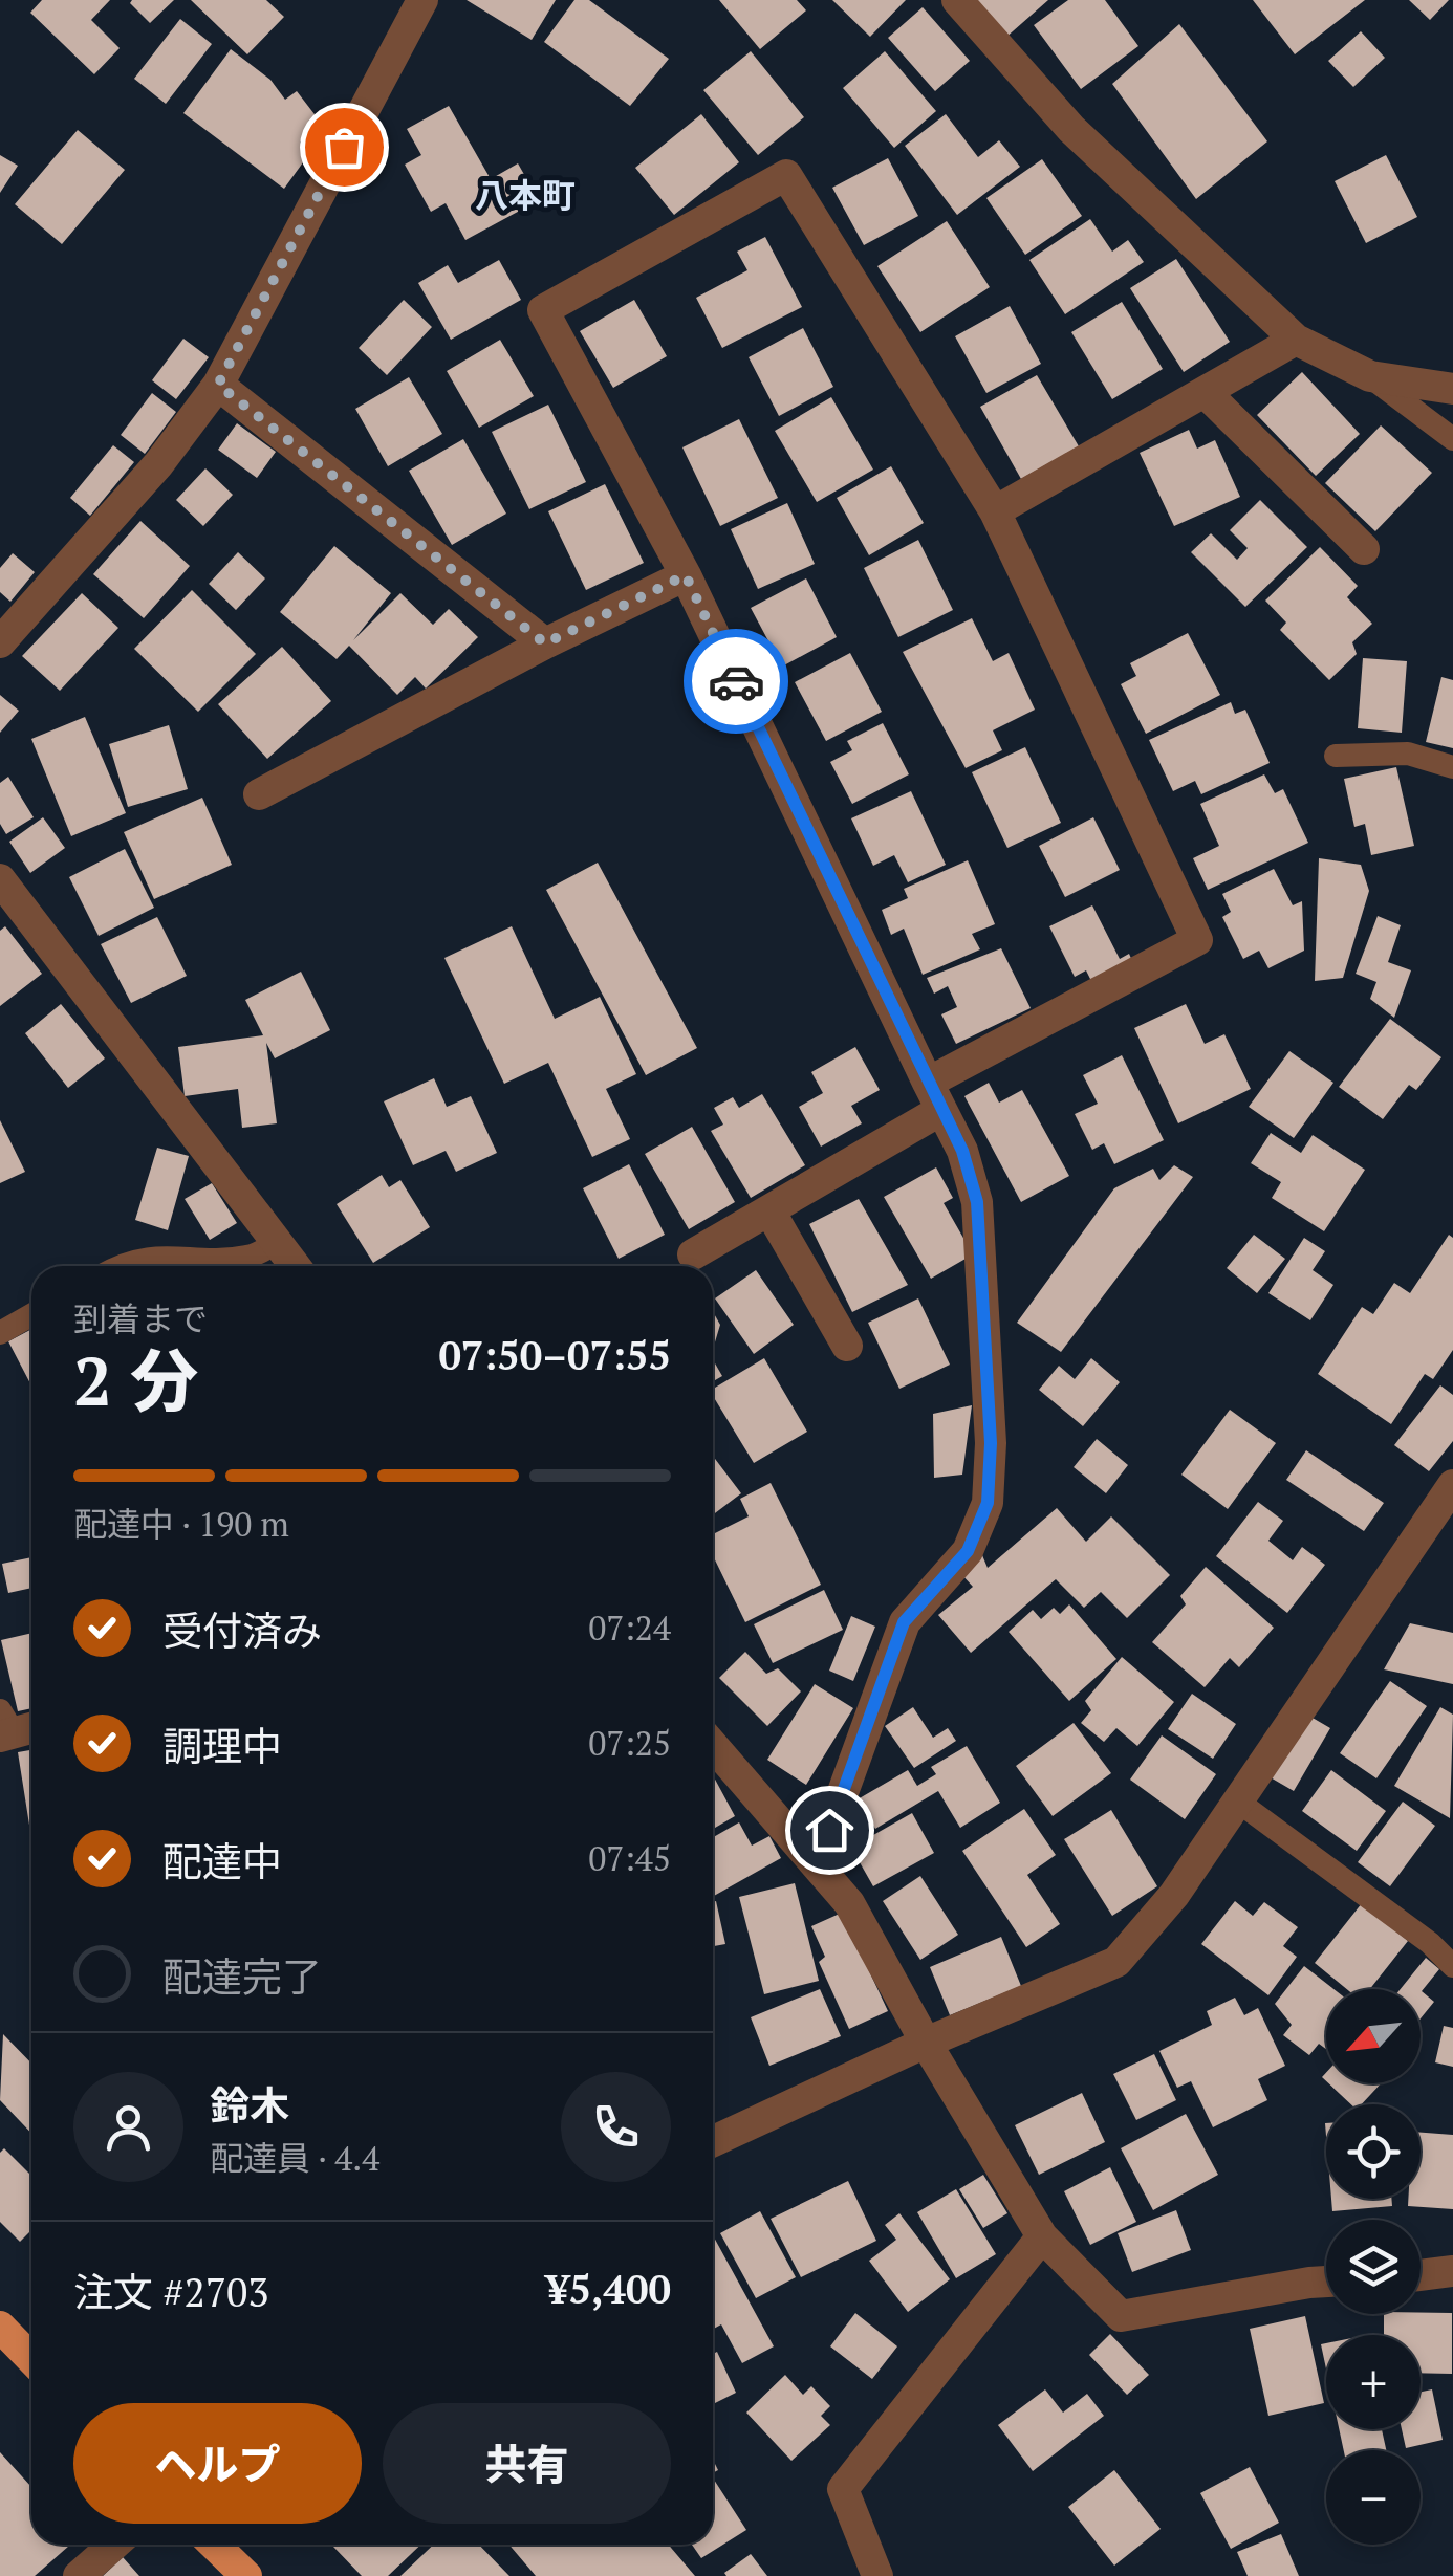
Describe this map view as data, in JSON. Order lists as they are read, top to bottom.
{
  "districts": ["八本町"],
  "north": "bottom left",
  "page": {
    "heading": ["2 分", "到着まで", "07:50–07:55"],
    "panel": [
      "鈴木",
      "配達員 · 4.4",
      "注文 #2703",
      "¥5,400"
    ],
    "bar": "配達中 · 190 m",
    "list": [
      ["受付済み", "07:24"],
      ["調理中", "07:25"],
      ["配達中", "07:45"],
      "配達完了"
    ],
    "map_buttons": ["+", "−"],
    "buttons": ["ヘルプ", "共有"]
  }
}
